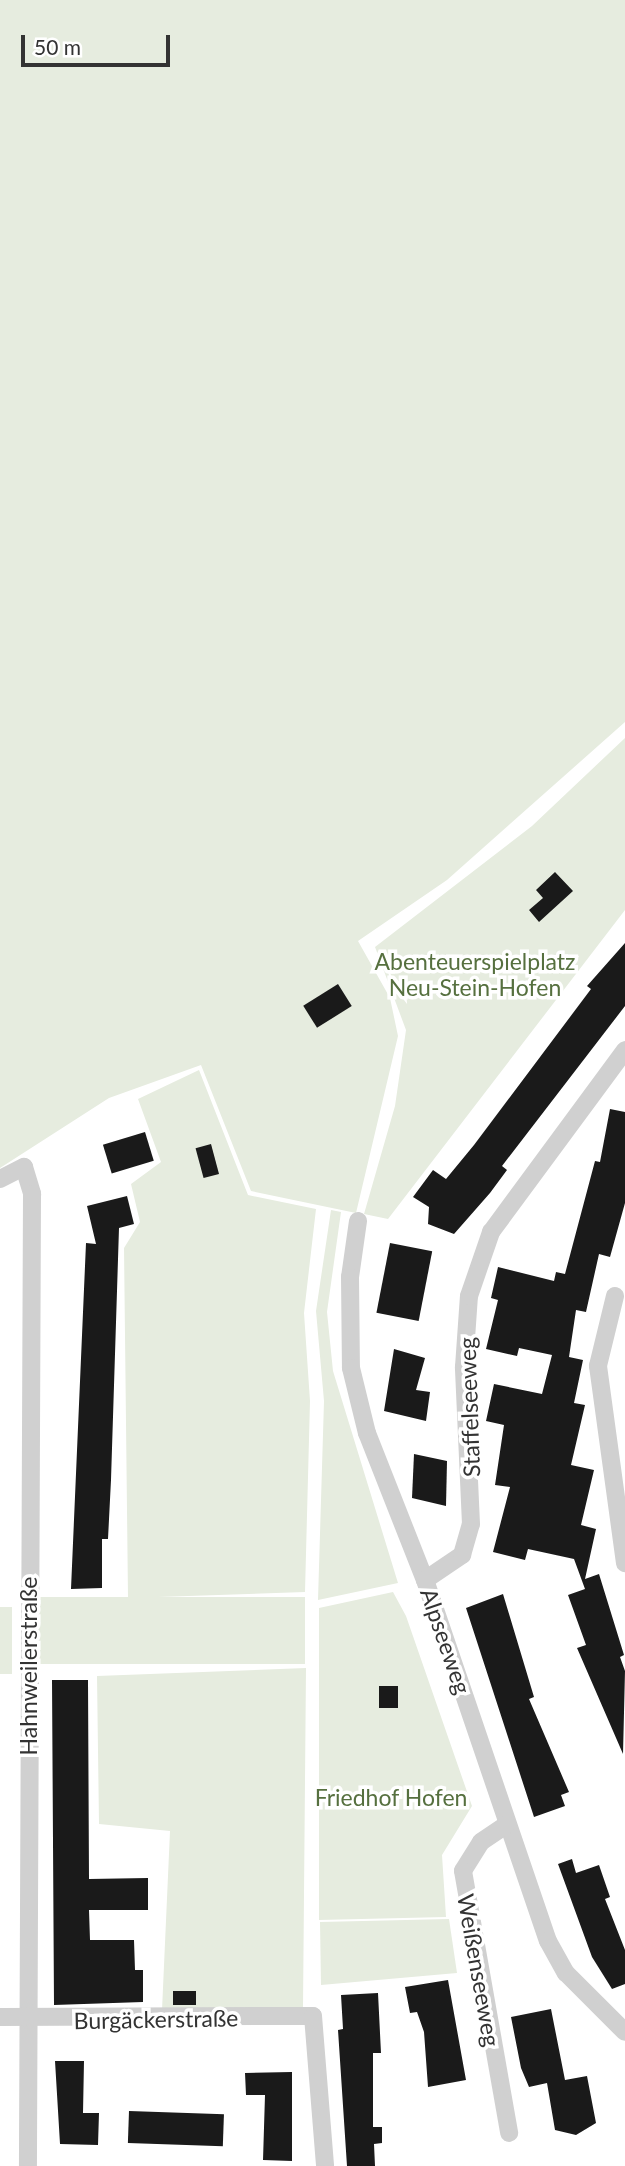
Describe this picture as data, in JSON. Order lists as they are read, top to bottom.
{
  "streets": {
    "street": [
      "Staffelseeweg",
      "Alpseeweg",
      "Hahnweilerstraße",
      "Weißenseeweg",
      "Burgäckerstraße"
    ]
  },
  "crossings": [
    ["Staffelseeweg", "Alpseeweg"],
    ["Alpseeweg", "Weißenseeweg"],
    ["Hahnweilerstraße", "Burgäckerstraße"]
  ],
  "parks": ["Abenteuerspielplatz Neu-Stein-Hofen", "Friedhof Hofen"],
  "scale_bar": "50 m"
}
